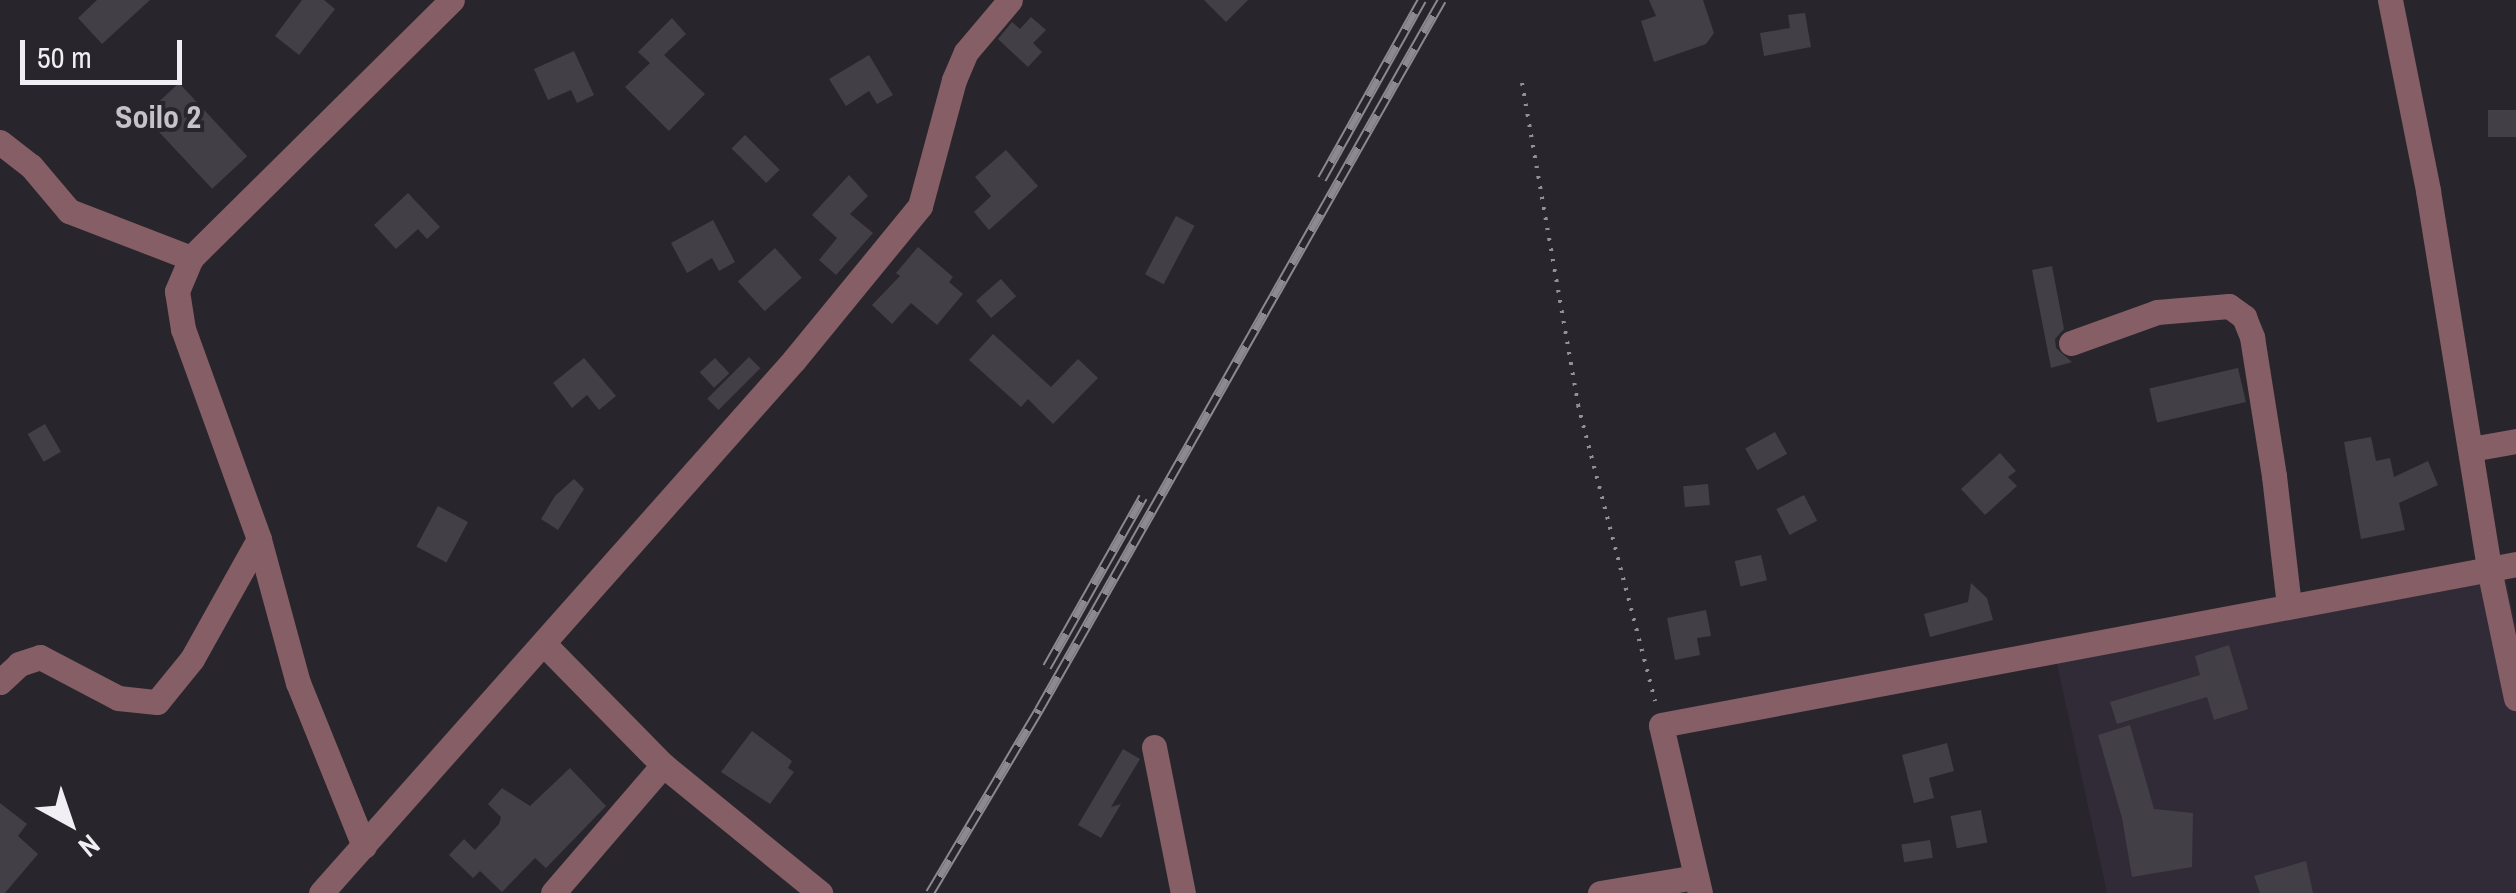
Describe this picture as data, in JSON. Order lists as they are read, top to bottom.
{
  "districts": ["Soilo 2"],
  "scale_bar": "50 m",
  "north": "bottom right"
}
